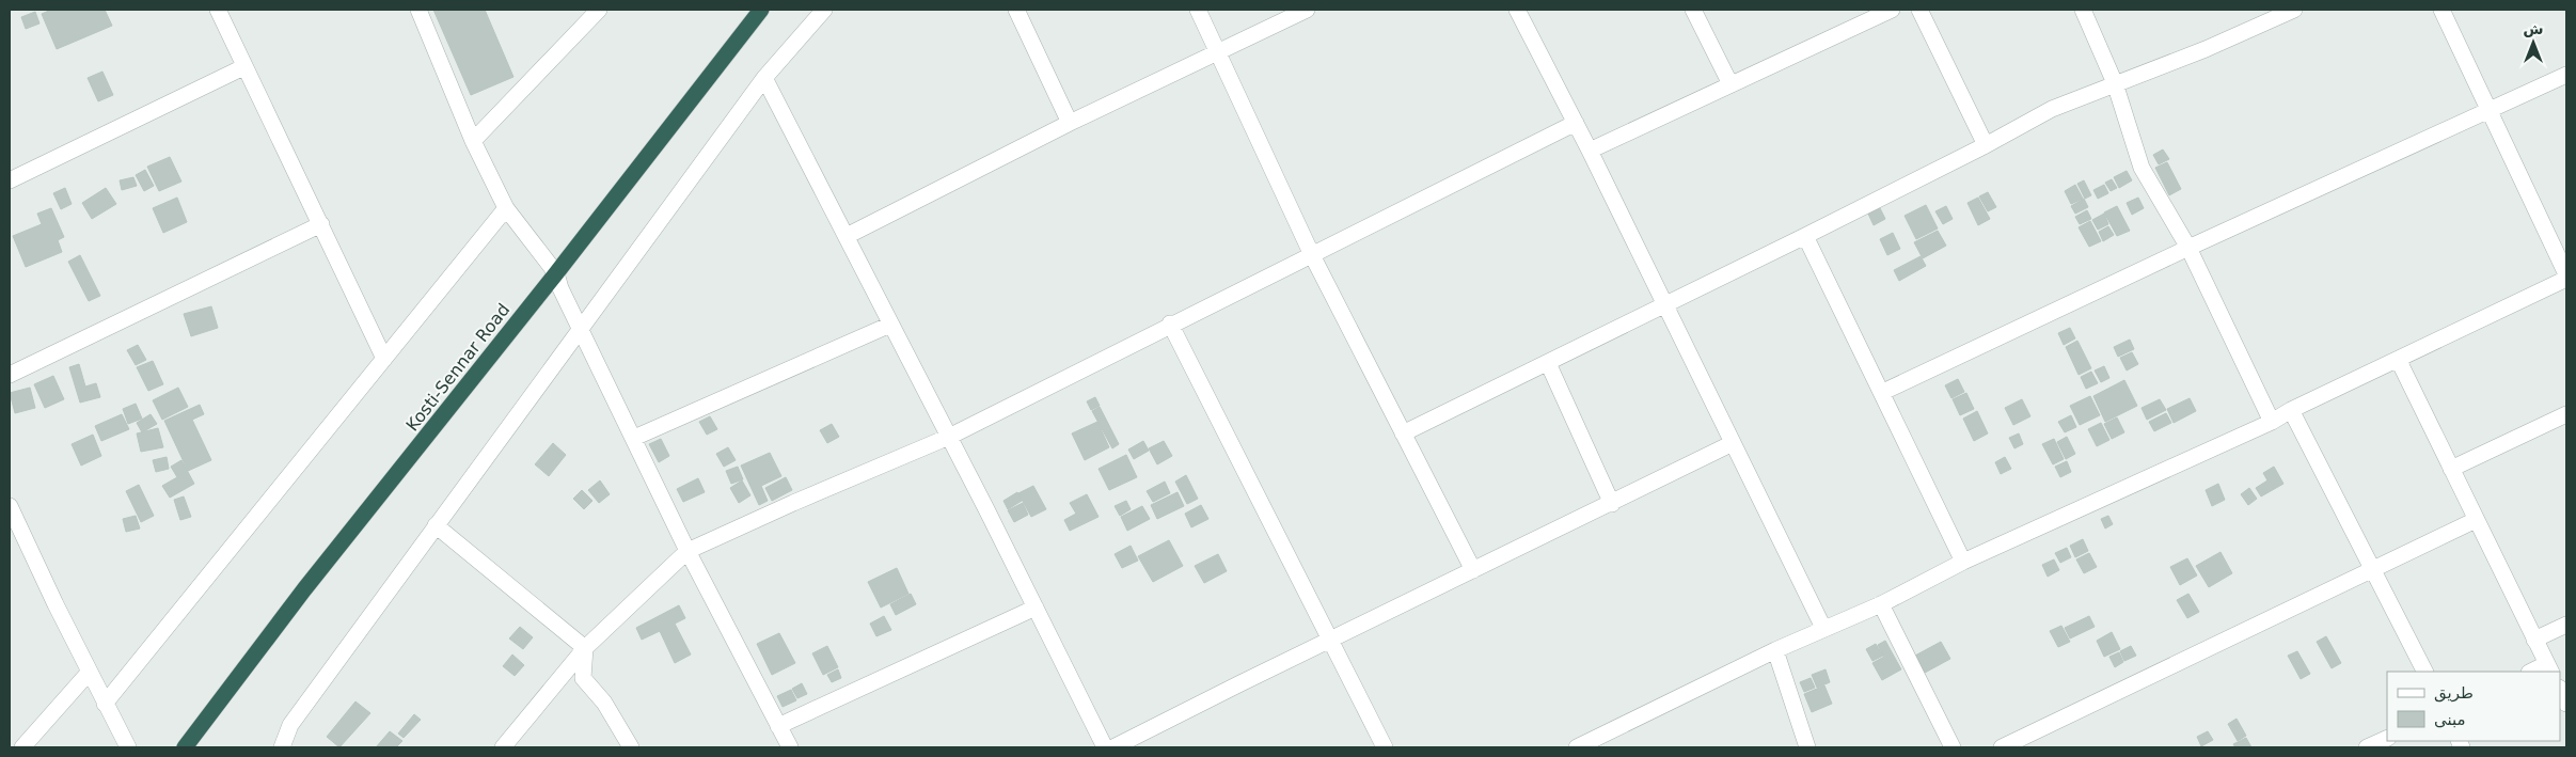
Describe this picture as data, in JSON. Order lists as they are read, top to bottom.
{
  "streets": {
    "highway": ["Kosti-Sennar Road"]
  },
  "legend": ["طريق", "مبنى"],
  "north": "top"
}
